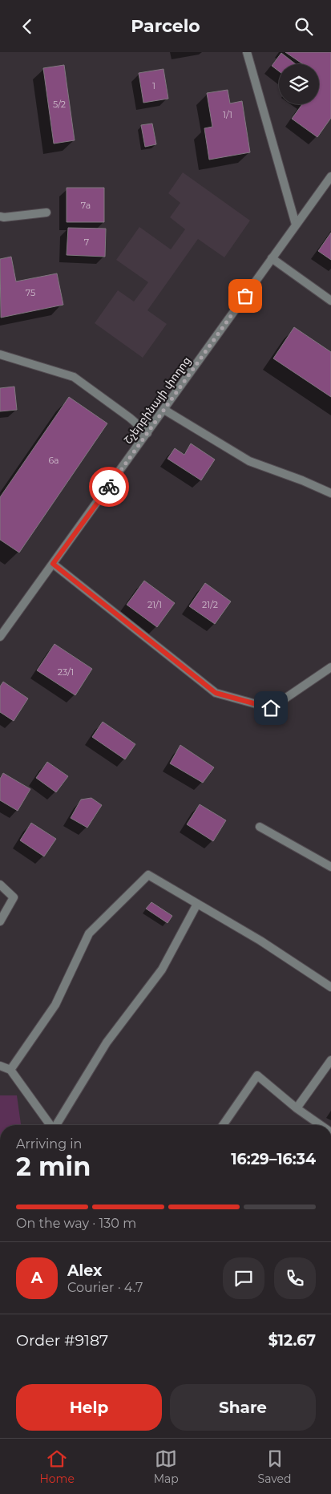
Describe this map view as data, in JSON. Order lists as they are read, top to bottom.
{
  "streets": {
    "street": ["Շչերբինայի փողոց"]
  },
  "house_numbers": [
    "1",
    "5/2",
    "1/1",
    "7a",
    "7",
    "75",
    "6a",
    "21/1",
    "21/2",
    "23/1"
  ],
  "page": {
    "header": "Parcelo",
    "heading": ["2 min", "Arriving in", "16:29–16:34"],
    "panel": [
      "Alex",
      "Courier · 4.7",
      "Order #9187",
      "$12.67"
    ],
    "bar": "On the way · 130 m",
    "round": "A",
    "buttons": ["Help", "Share"],
    "tabs": ["Home", "Map", "Saved"]
  }
}
